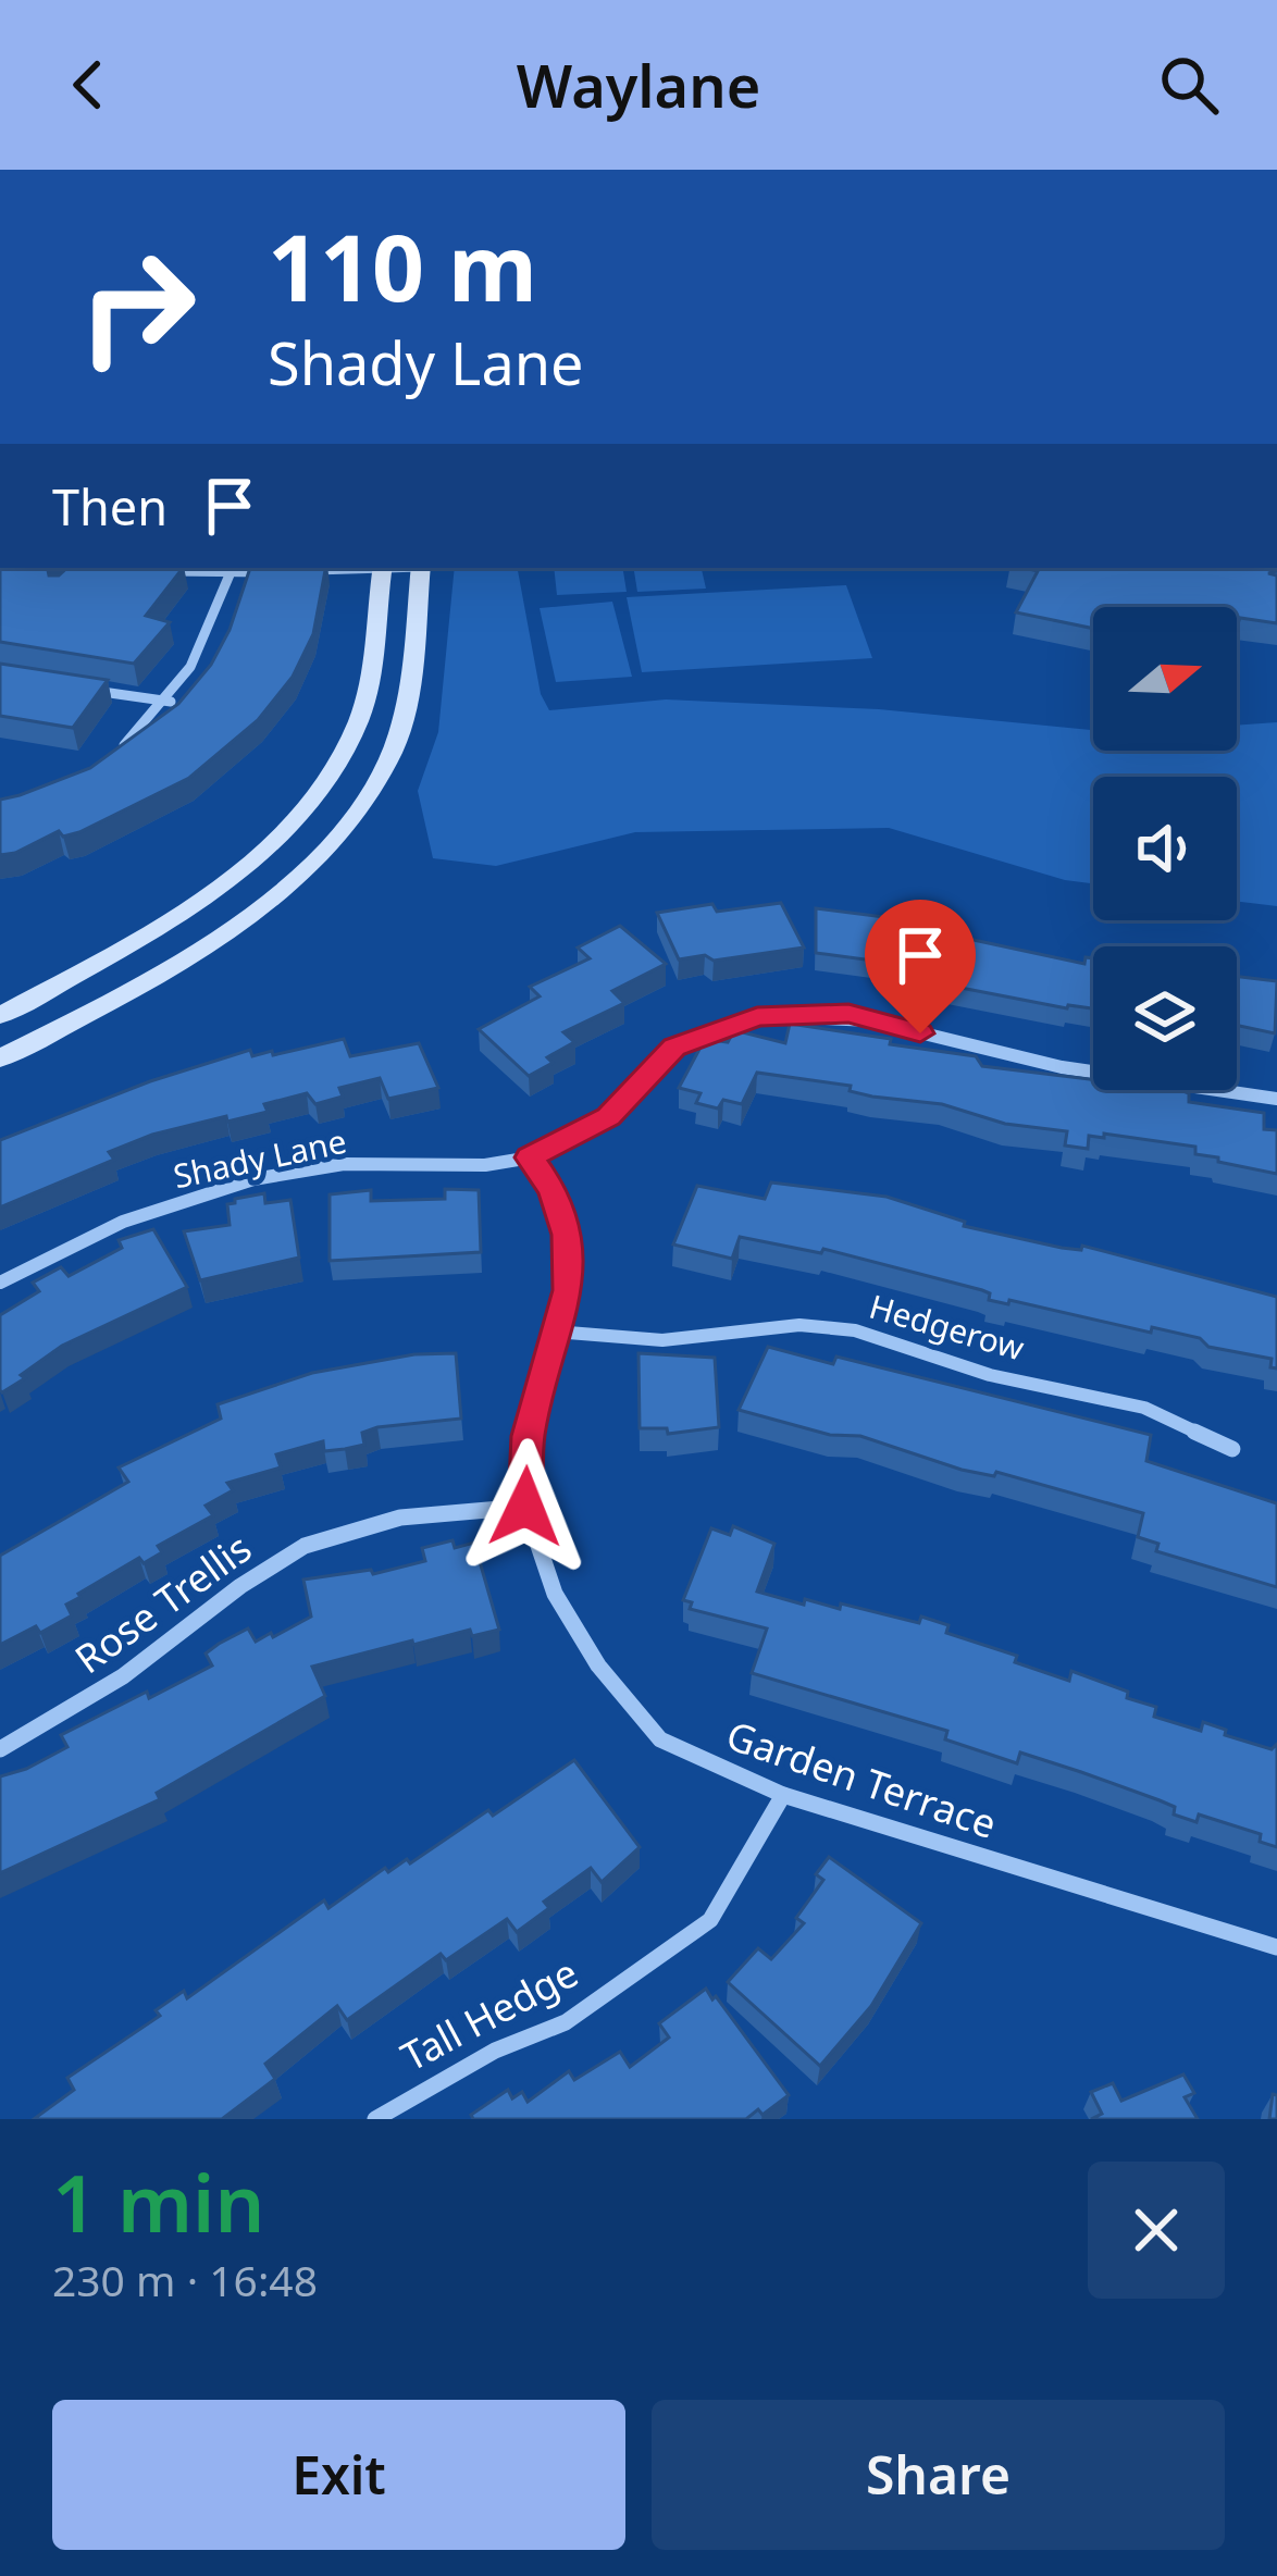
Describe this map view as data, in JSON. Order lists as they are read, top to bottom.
{
  "streets": {
    "street": [
      "Shady Lane",
      "Hedgerow",
      "Rose Trellis",
      "Garden Terrace",
      "Tall Hedge"
    ]
  },
  "crossings": [
    ["Shady Lane", "Garden Terrace"],
    ["Hedgerow", "Garden Terrace"],
    ["Rose Trellis", "Garden Terrace"],
    ["Garden Terrace", "Tall Hedge"]
  ],
  "north": "right",
  "page": {
    "header": "Waylane",
    "turn": ["110 m", "Shady Lane"],
    "then": "Then",
    "heading": ["1 min", "230 m · 16:48"],
    "buttons": ["Exit", "Share"]
  }
}
